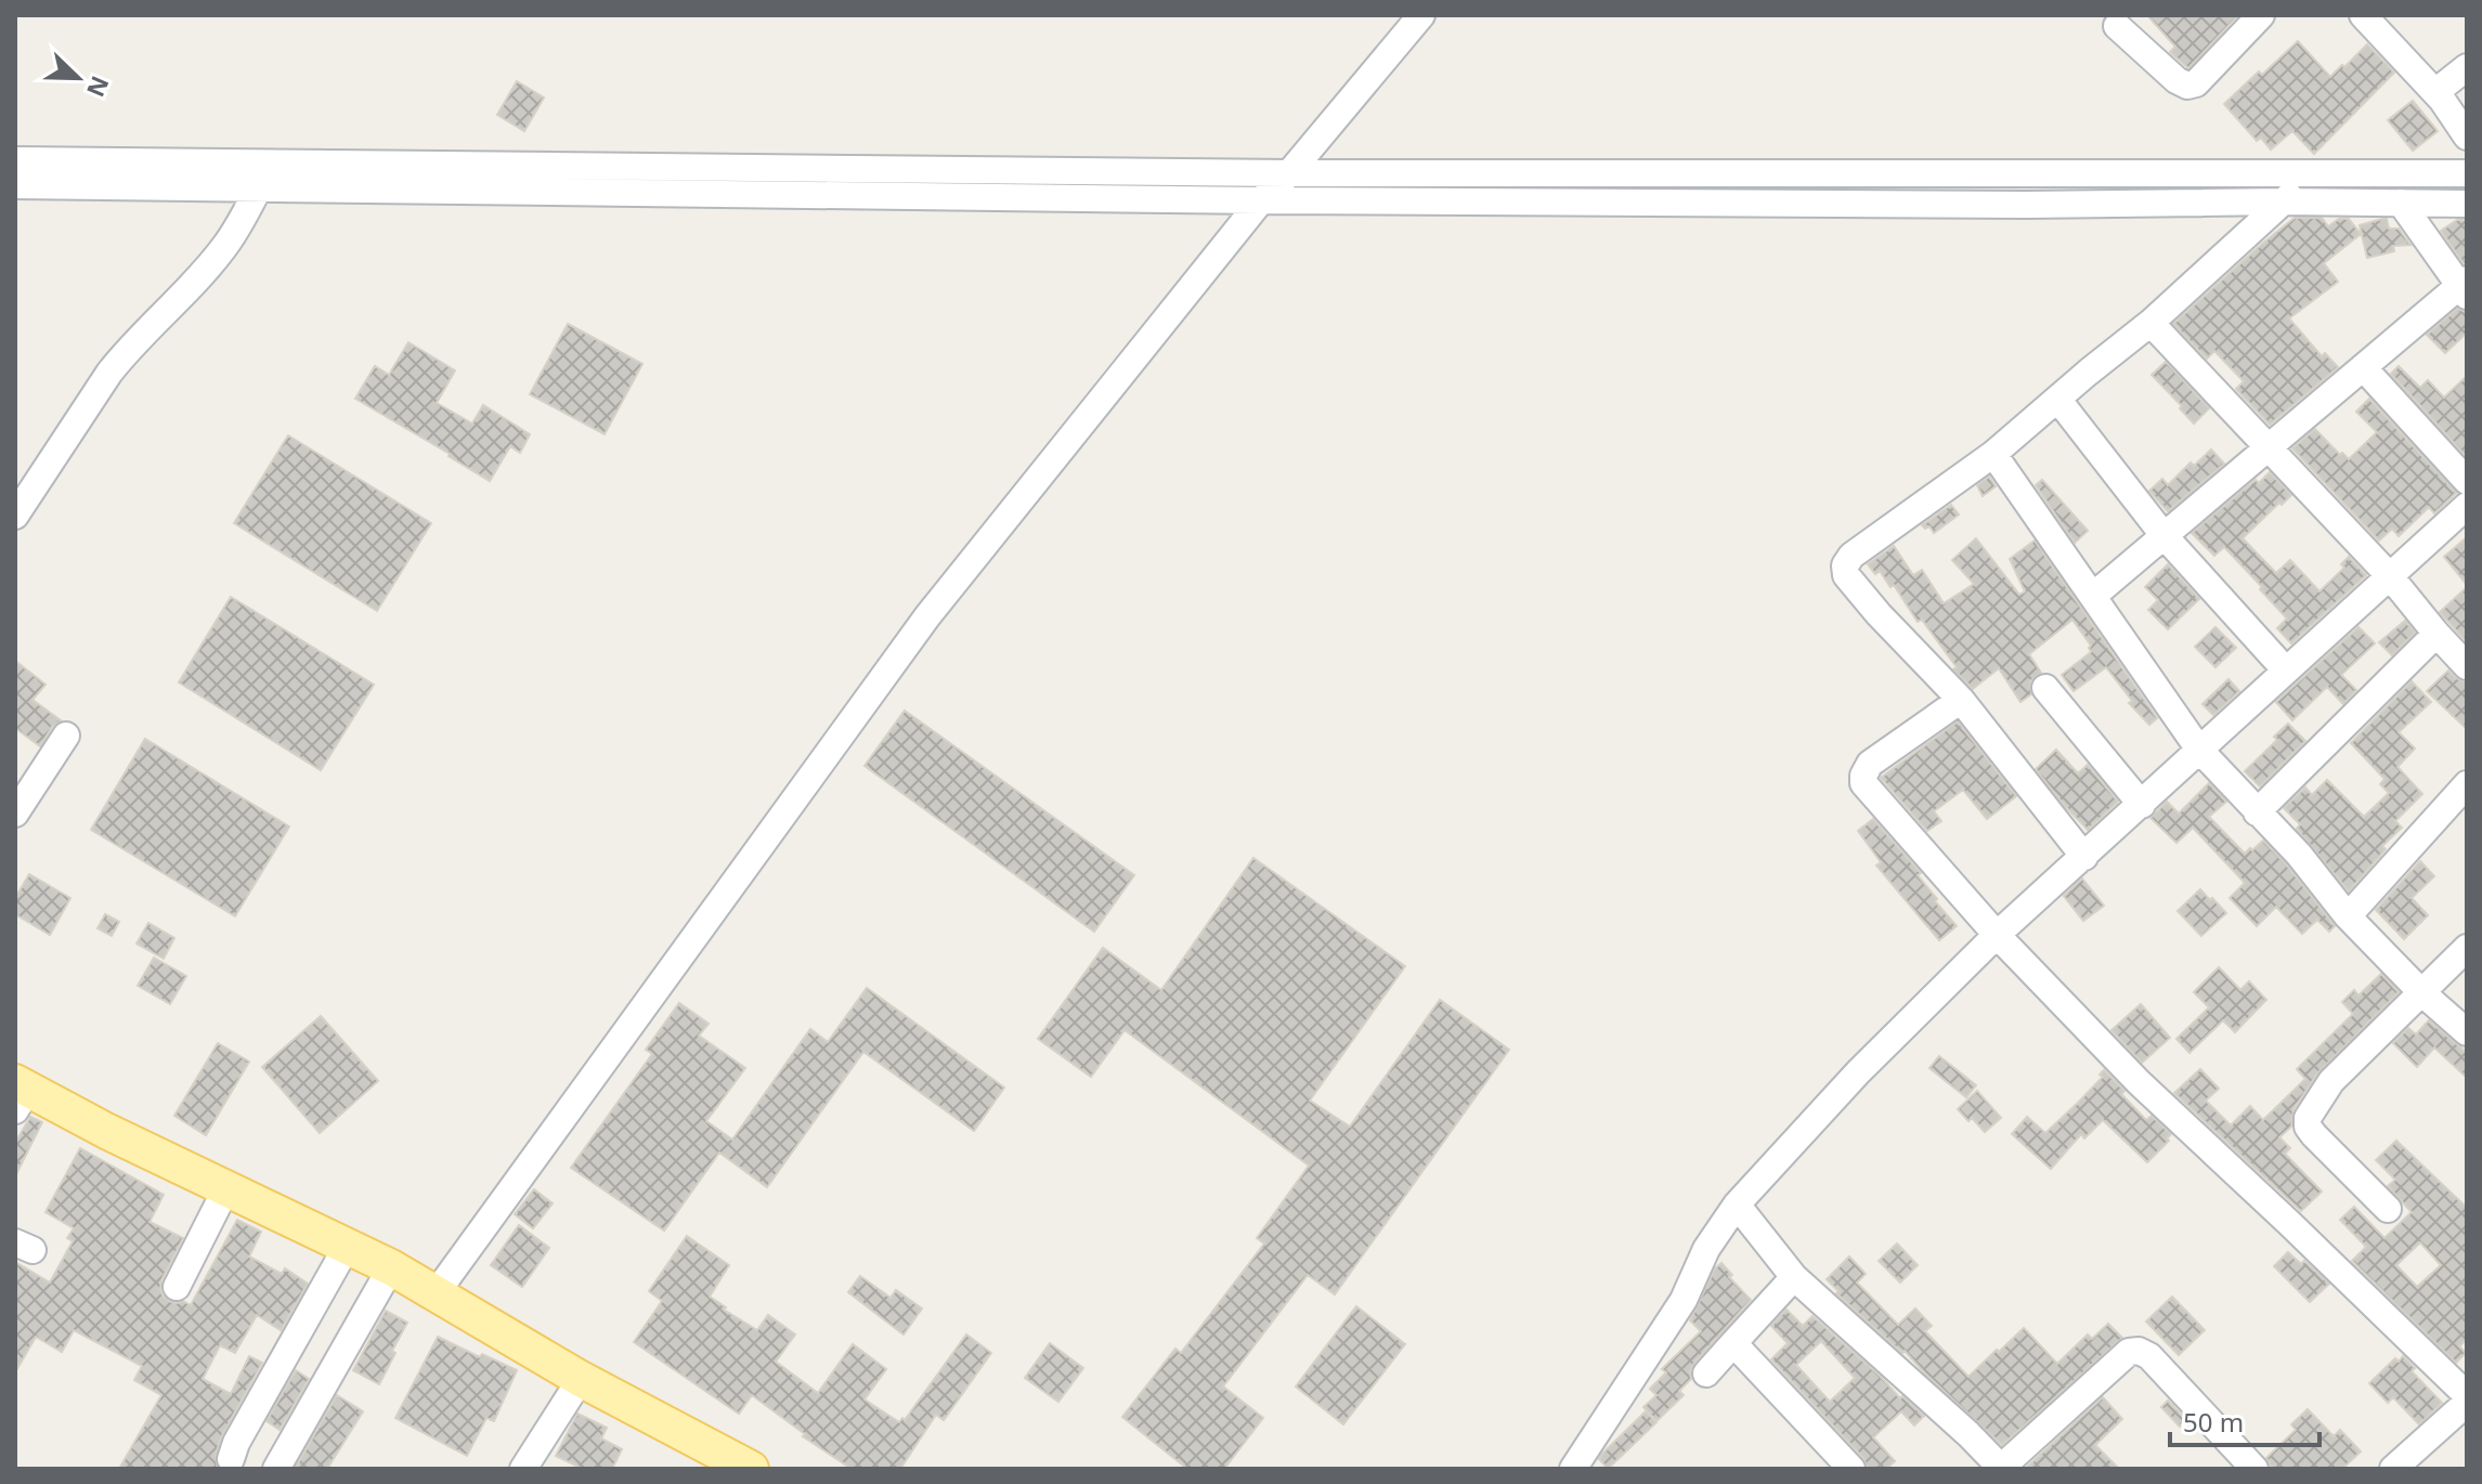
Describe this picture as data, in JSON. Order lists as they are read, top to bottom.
{
  "scale_bar": "50 m",
  "north": "bottom right"
}
